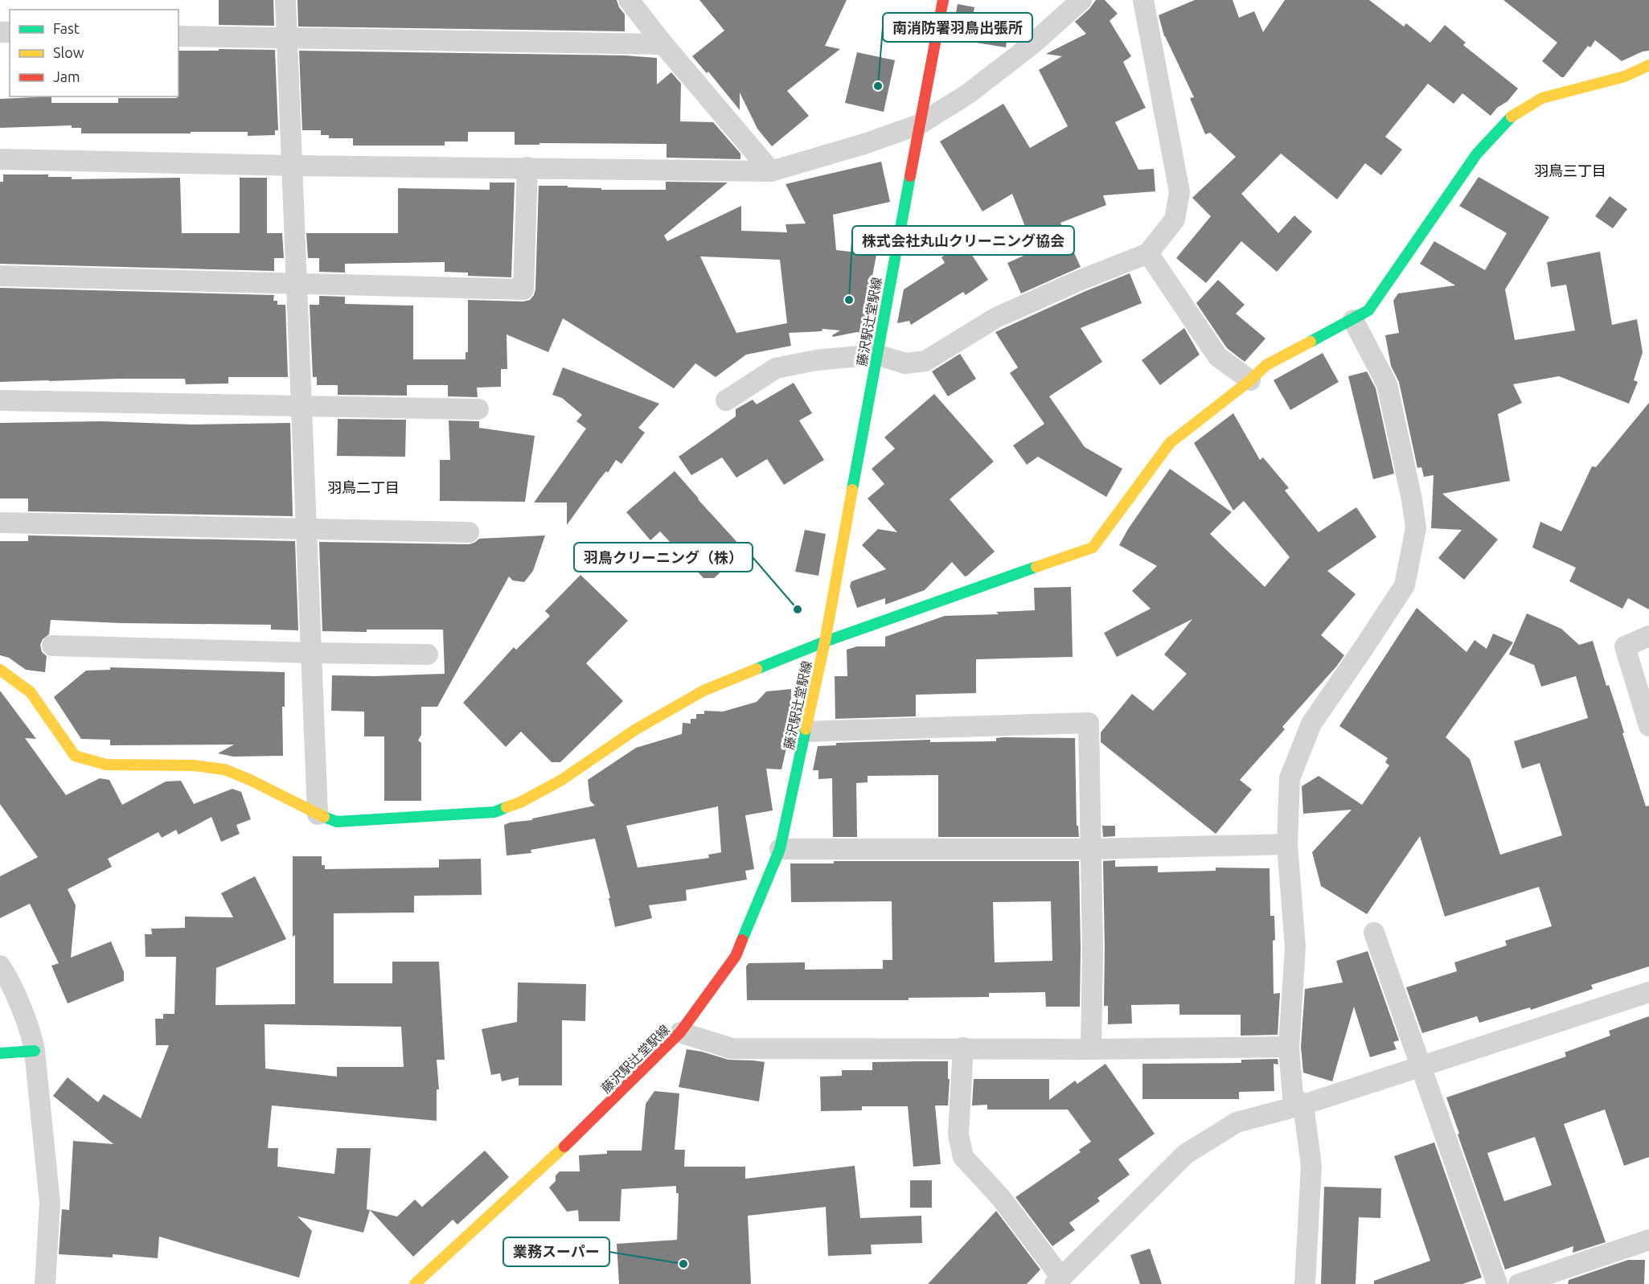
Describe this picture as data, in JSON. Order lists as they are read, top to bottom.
{
  "streets": {
    "street": ["藤沢駅辻堂駅線"]
  },
  "districts": ["羽鳥三丁目", "羽鳥二丁目"],
  "places": [
    "南消防署羽鳥出張所",
    "株式会社丸山クリーニング協会",
    "羽鳥クリーニング（株）",
    "業務スーパー"
  ],
  "legend": ["Fast", "Slow", "Jam"]
}
